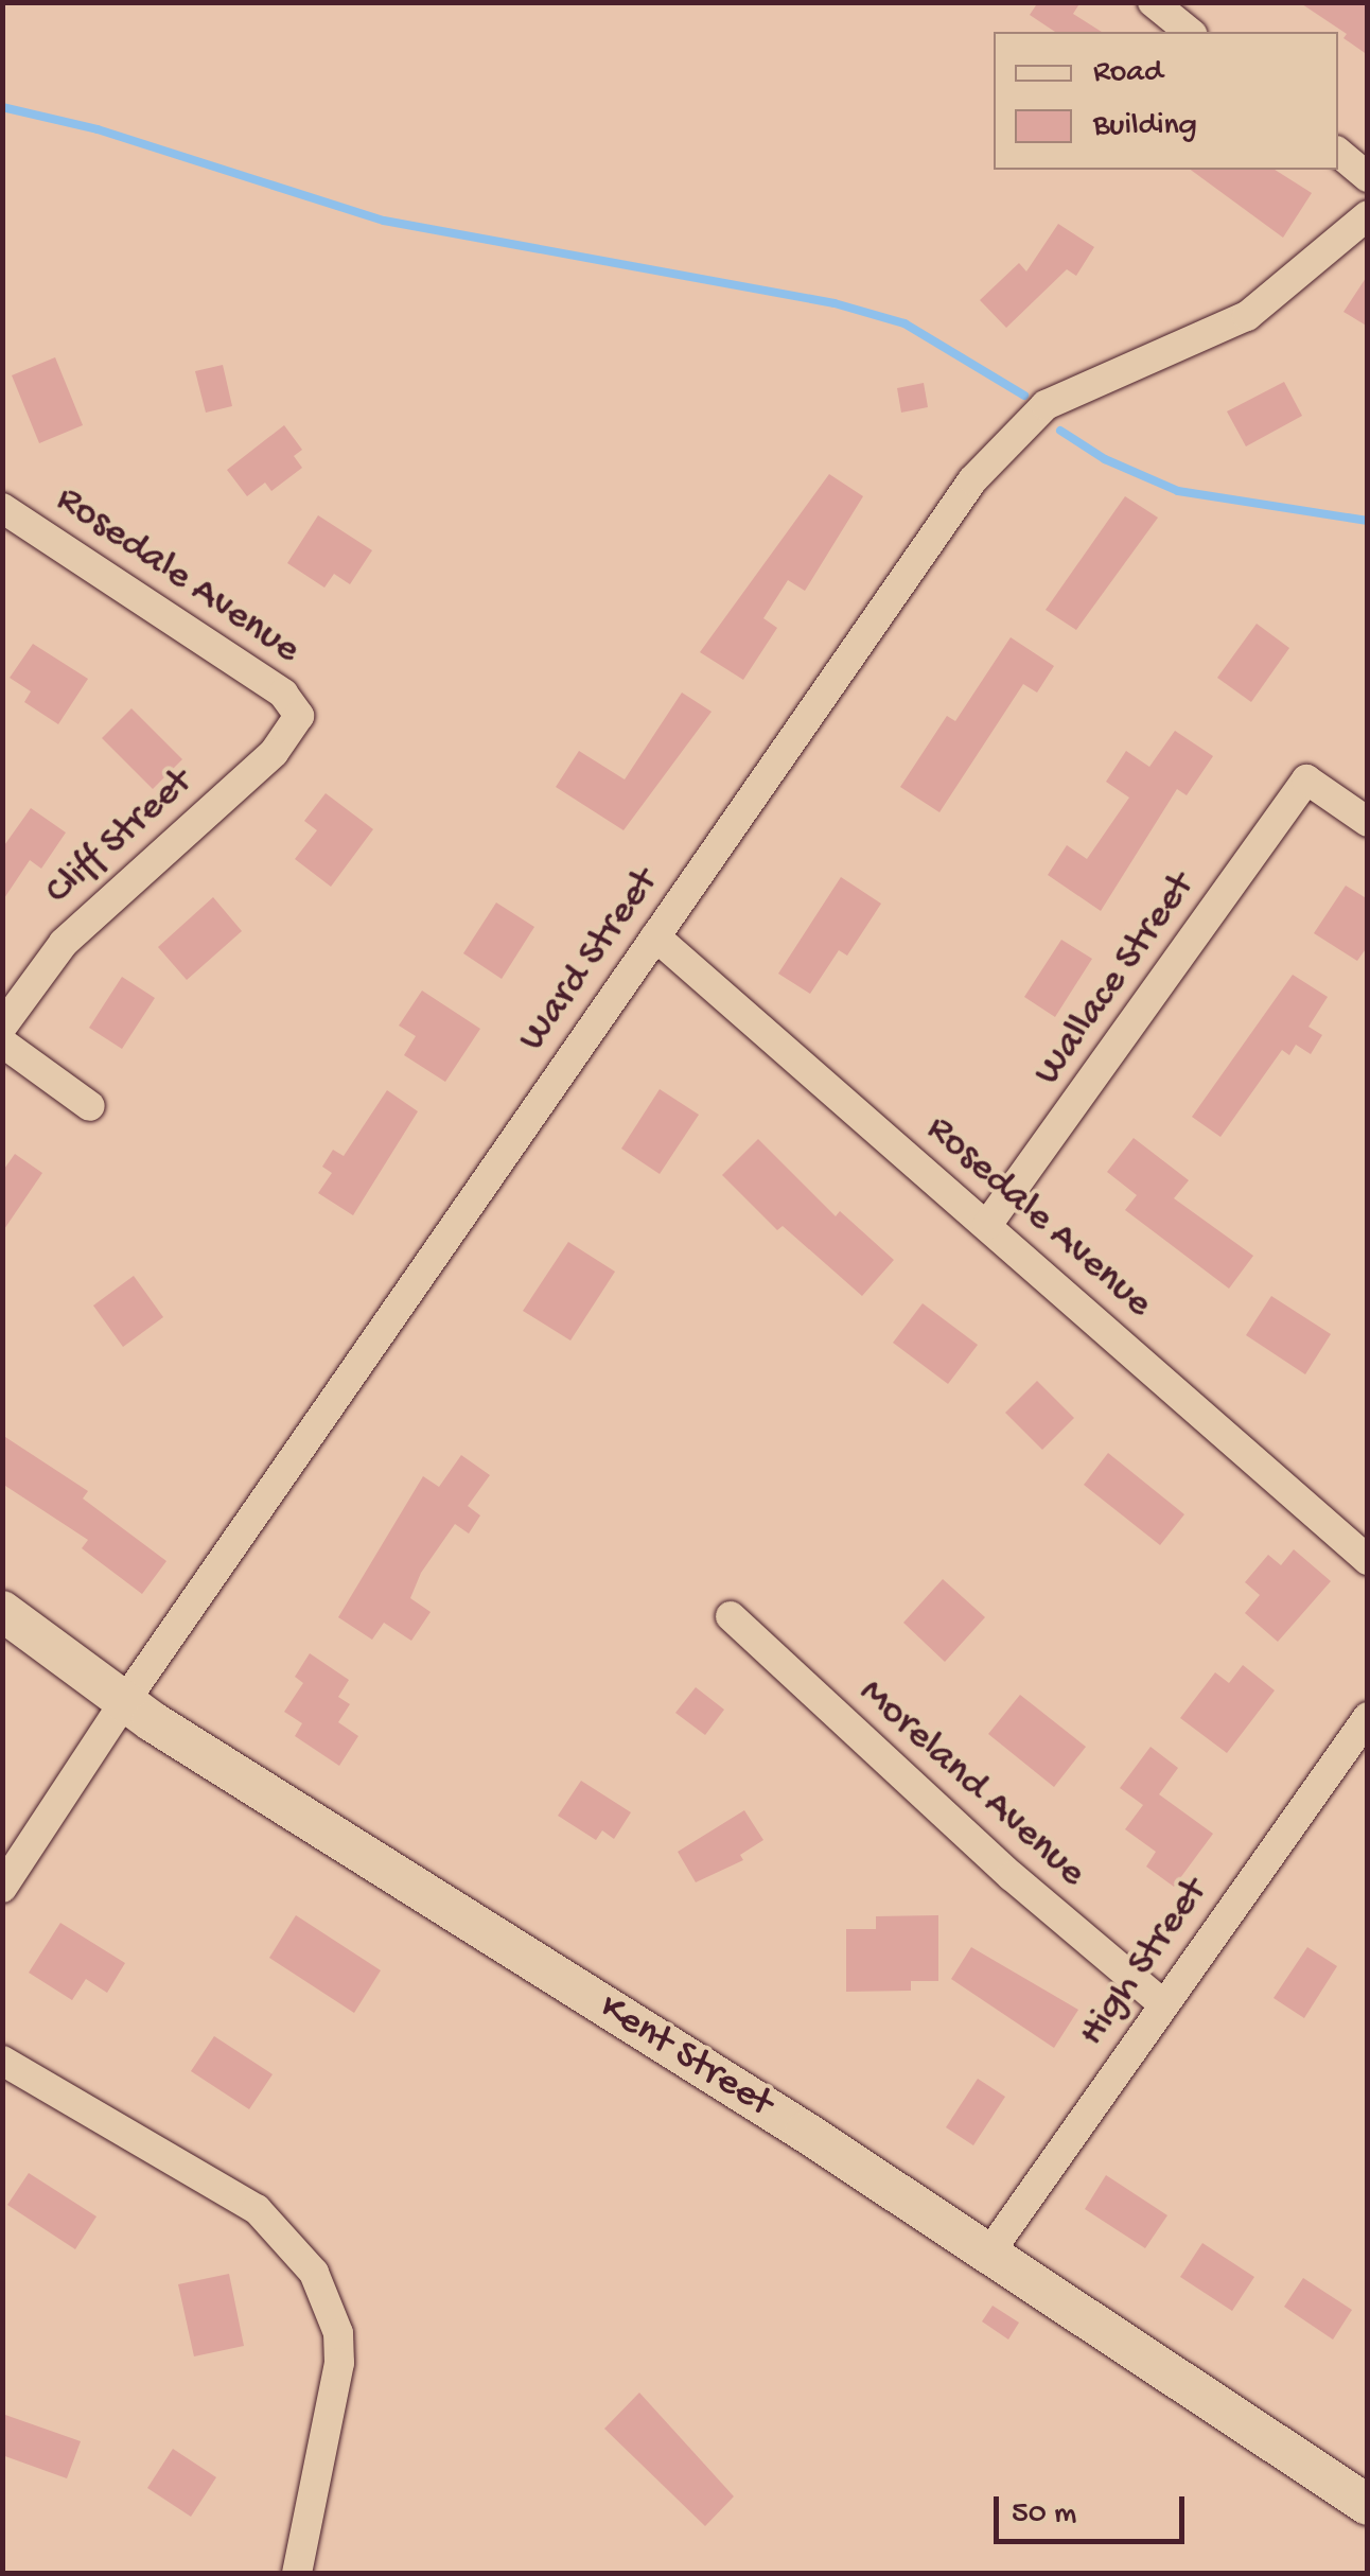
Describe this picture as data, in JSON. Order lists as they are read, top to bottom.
{
  "streets": {
    "street": [
      "Rosedale Avenue",
      "Cliff Street",
      "Ward Street",
      "Wallace Street",
      "Moreland Avenue",
      "High Street",
      "Kent Street"
    ]
  },
  "crossings": [
    ["Rosedale Avenue", "Cliff Street"],
    ["Rosedale Avenue", "Ward Street"],
    ["Rosedale Avenue", "Wallace Street"],
    ["Ward Street", "Kent Street"],
    ["Moreland Avenue", "High Street"],
    ["High Street", "Kent Street"]
  ],
  "legend": ["Road", "Building"],
  "scale_bar": "50 m"
}
